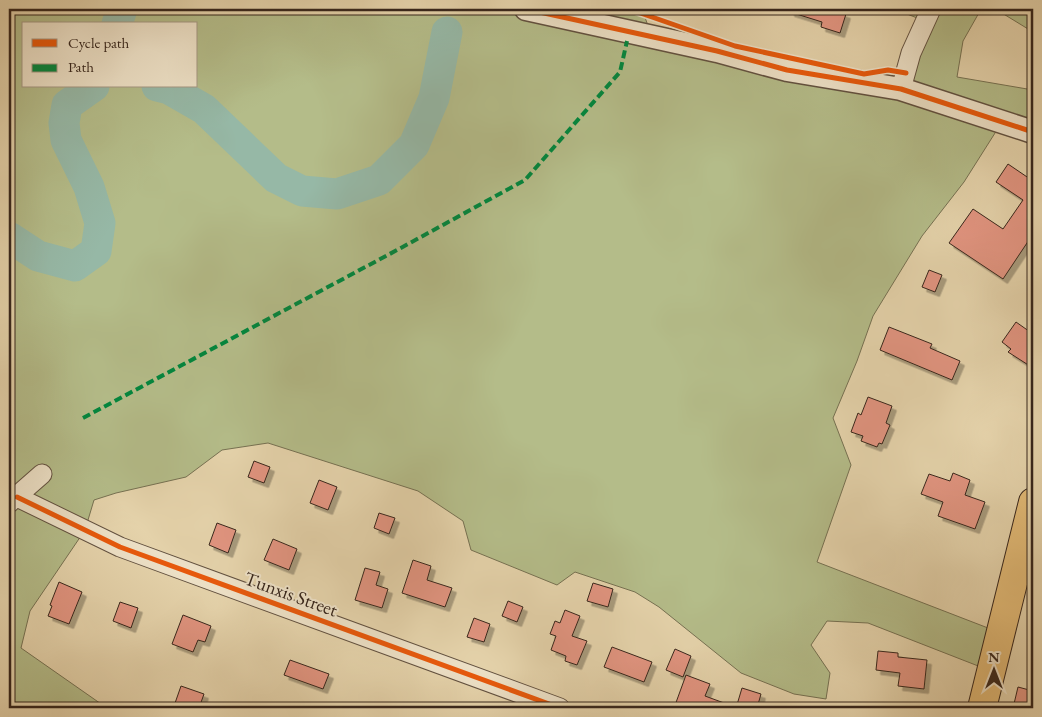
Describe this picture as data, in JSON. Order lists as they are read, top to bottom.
{
  "streets": {
    "street": ["Tunxis Street"]
  },
  "legend": ["Cycle path", "Path"],
  "north": "top"
}
